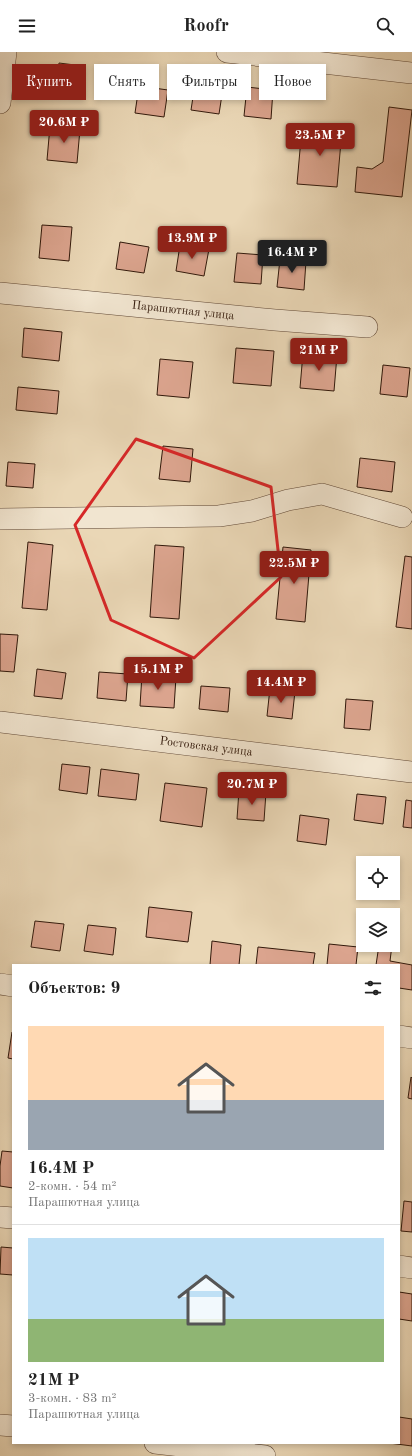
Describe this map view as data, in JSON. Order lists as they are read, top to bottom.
{
  "streets": {
    "street": ["Парашютная улица", "Ростовская улица"]
  },
  "page": {
    "header": "Roofr",
    "chip": [
      "Купить",
      "Снять",
      "Фильтры",
      "Новое"
    ],
    "price": [
      "20.6M ₽",
      "23.5M ₽",
      "13.9M ₽",
      "16.4M ₽",
      "21M ₽",
      "22.5M ₽",
      "15.1M ₽",
      "14.4M ₽",
      "20.7M ₽"
    ],
    "heading": "Объектов: 9",
    "list": [
      {
        "name": "16.4M ₽",
        "note": "2-комн. · 54 m² · Парашютная улица"
      },
      {
        "name": "21M ₽",
        "note": "3-комн. · 83 m² · Парашютная улица"
      }
    ]
  }
}
